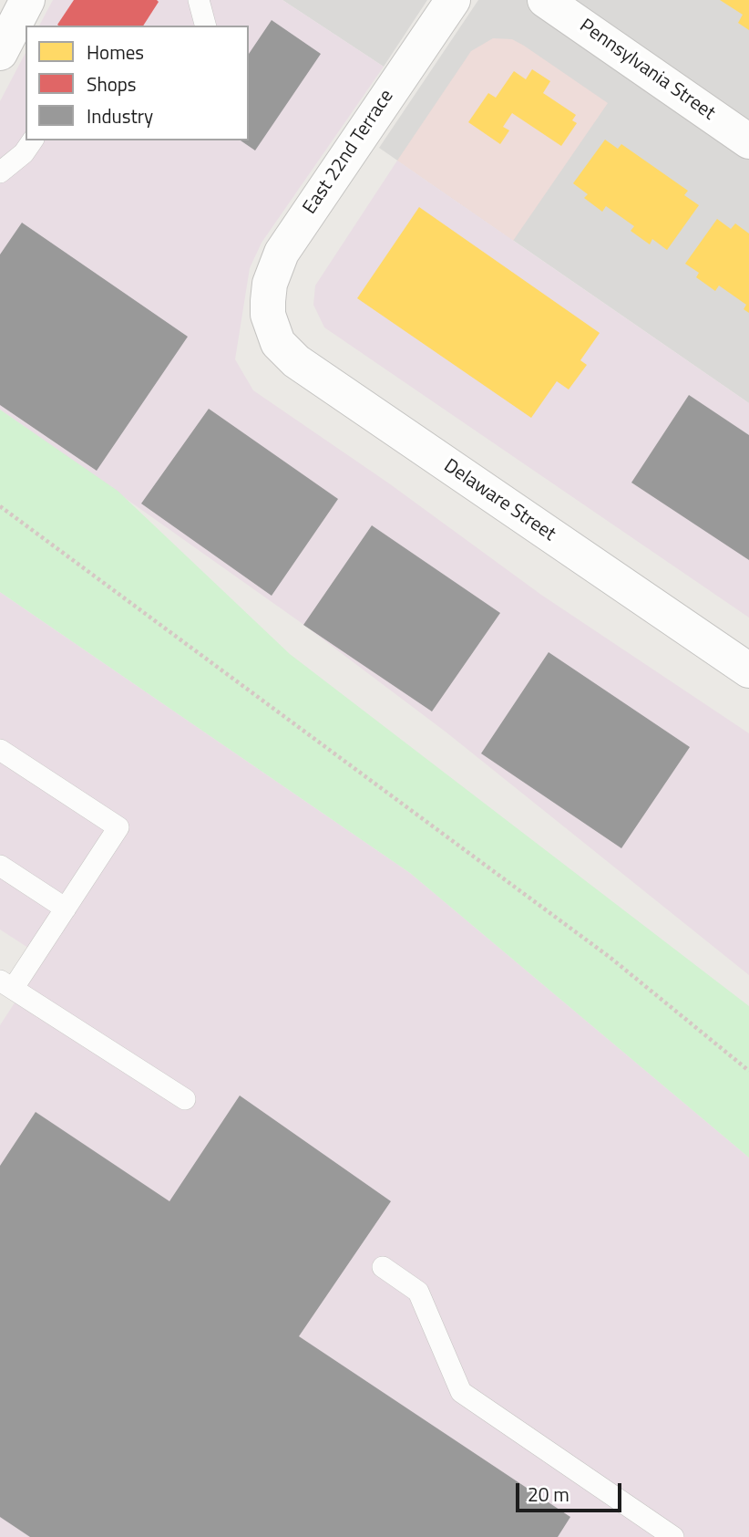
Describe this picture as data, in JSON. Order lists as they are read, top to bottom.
{
  "streets": {
    "street": ["Pennsylvania Street", "East 22nd Terrace", "Delaware Street"]
  },
  "crossings": [
    ["East 22nd Terrace", "Delaware Street"]
  ],
  "legend": ["Homes", "Shops", "Industry"],
  "scale_bar": "20 m"
}
